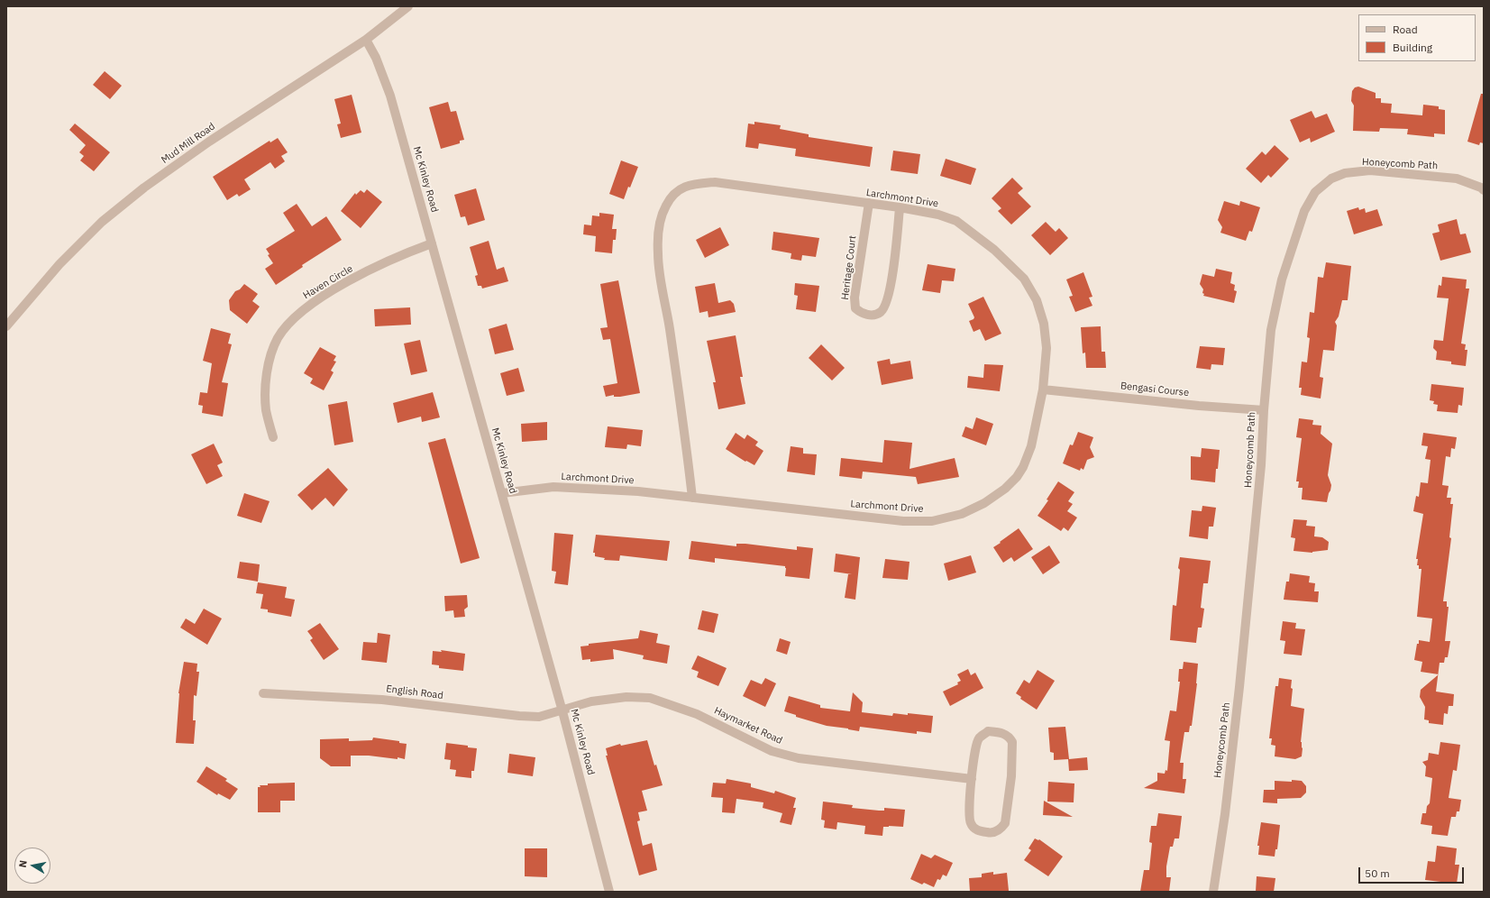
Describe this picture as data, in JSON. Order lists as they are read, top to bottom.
{
  "streets": {
    "street": [
      "Mud Mill Road",
      "Honeycomb Path",
      "Mc Kinley Road",
      "Larchmont Drive",
      "Heritage Court",
      "Haven Circle",
      "Bengasi Course",
      "English Road",
      "Haymarket Road"
    ]
  },
  "crossings": [
    ["Mud Mill Road", "Mc Kinley Road"],
    ["Honeycomb Path", "Bengasi Course"],
    ["Mc Kinley Road", "Larchmont Drive"],
    ["Mc Kinley Road", "Haven Circle"],
    ["Mc Kinley Road", "English Road"],
    ["Mc Kinley Road", "Haymarket Road"],
    ["Larchmont Drive", "Heritage Court"],
    ["Larchmont Drive", "Bengasi Course"],
    ["English Road", "Haymarket Road"]
  ],
  "legend": ["Road", "Building"],
  "scale_bar": "50 m",
  "north": "left"
}
